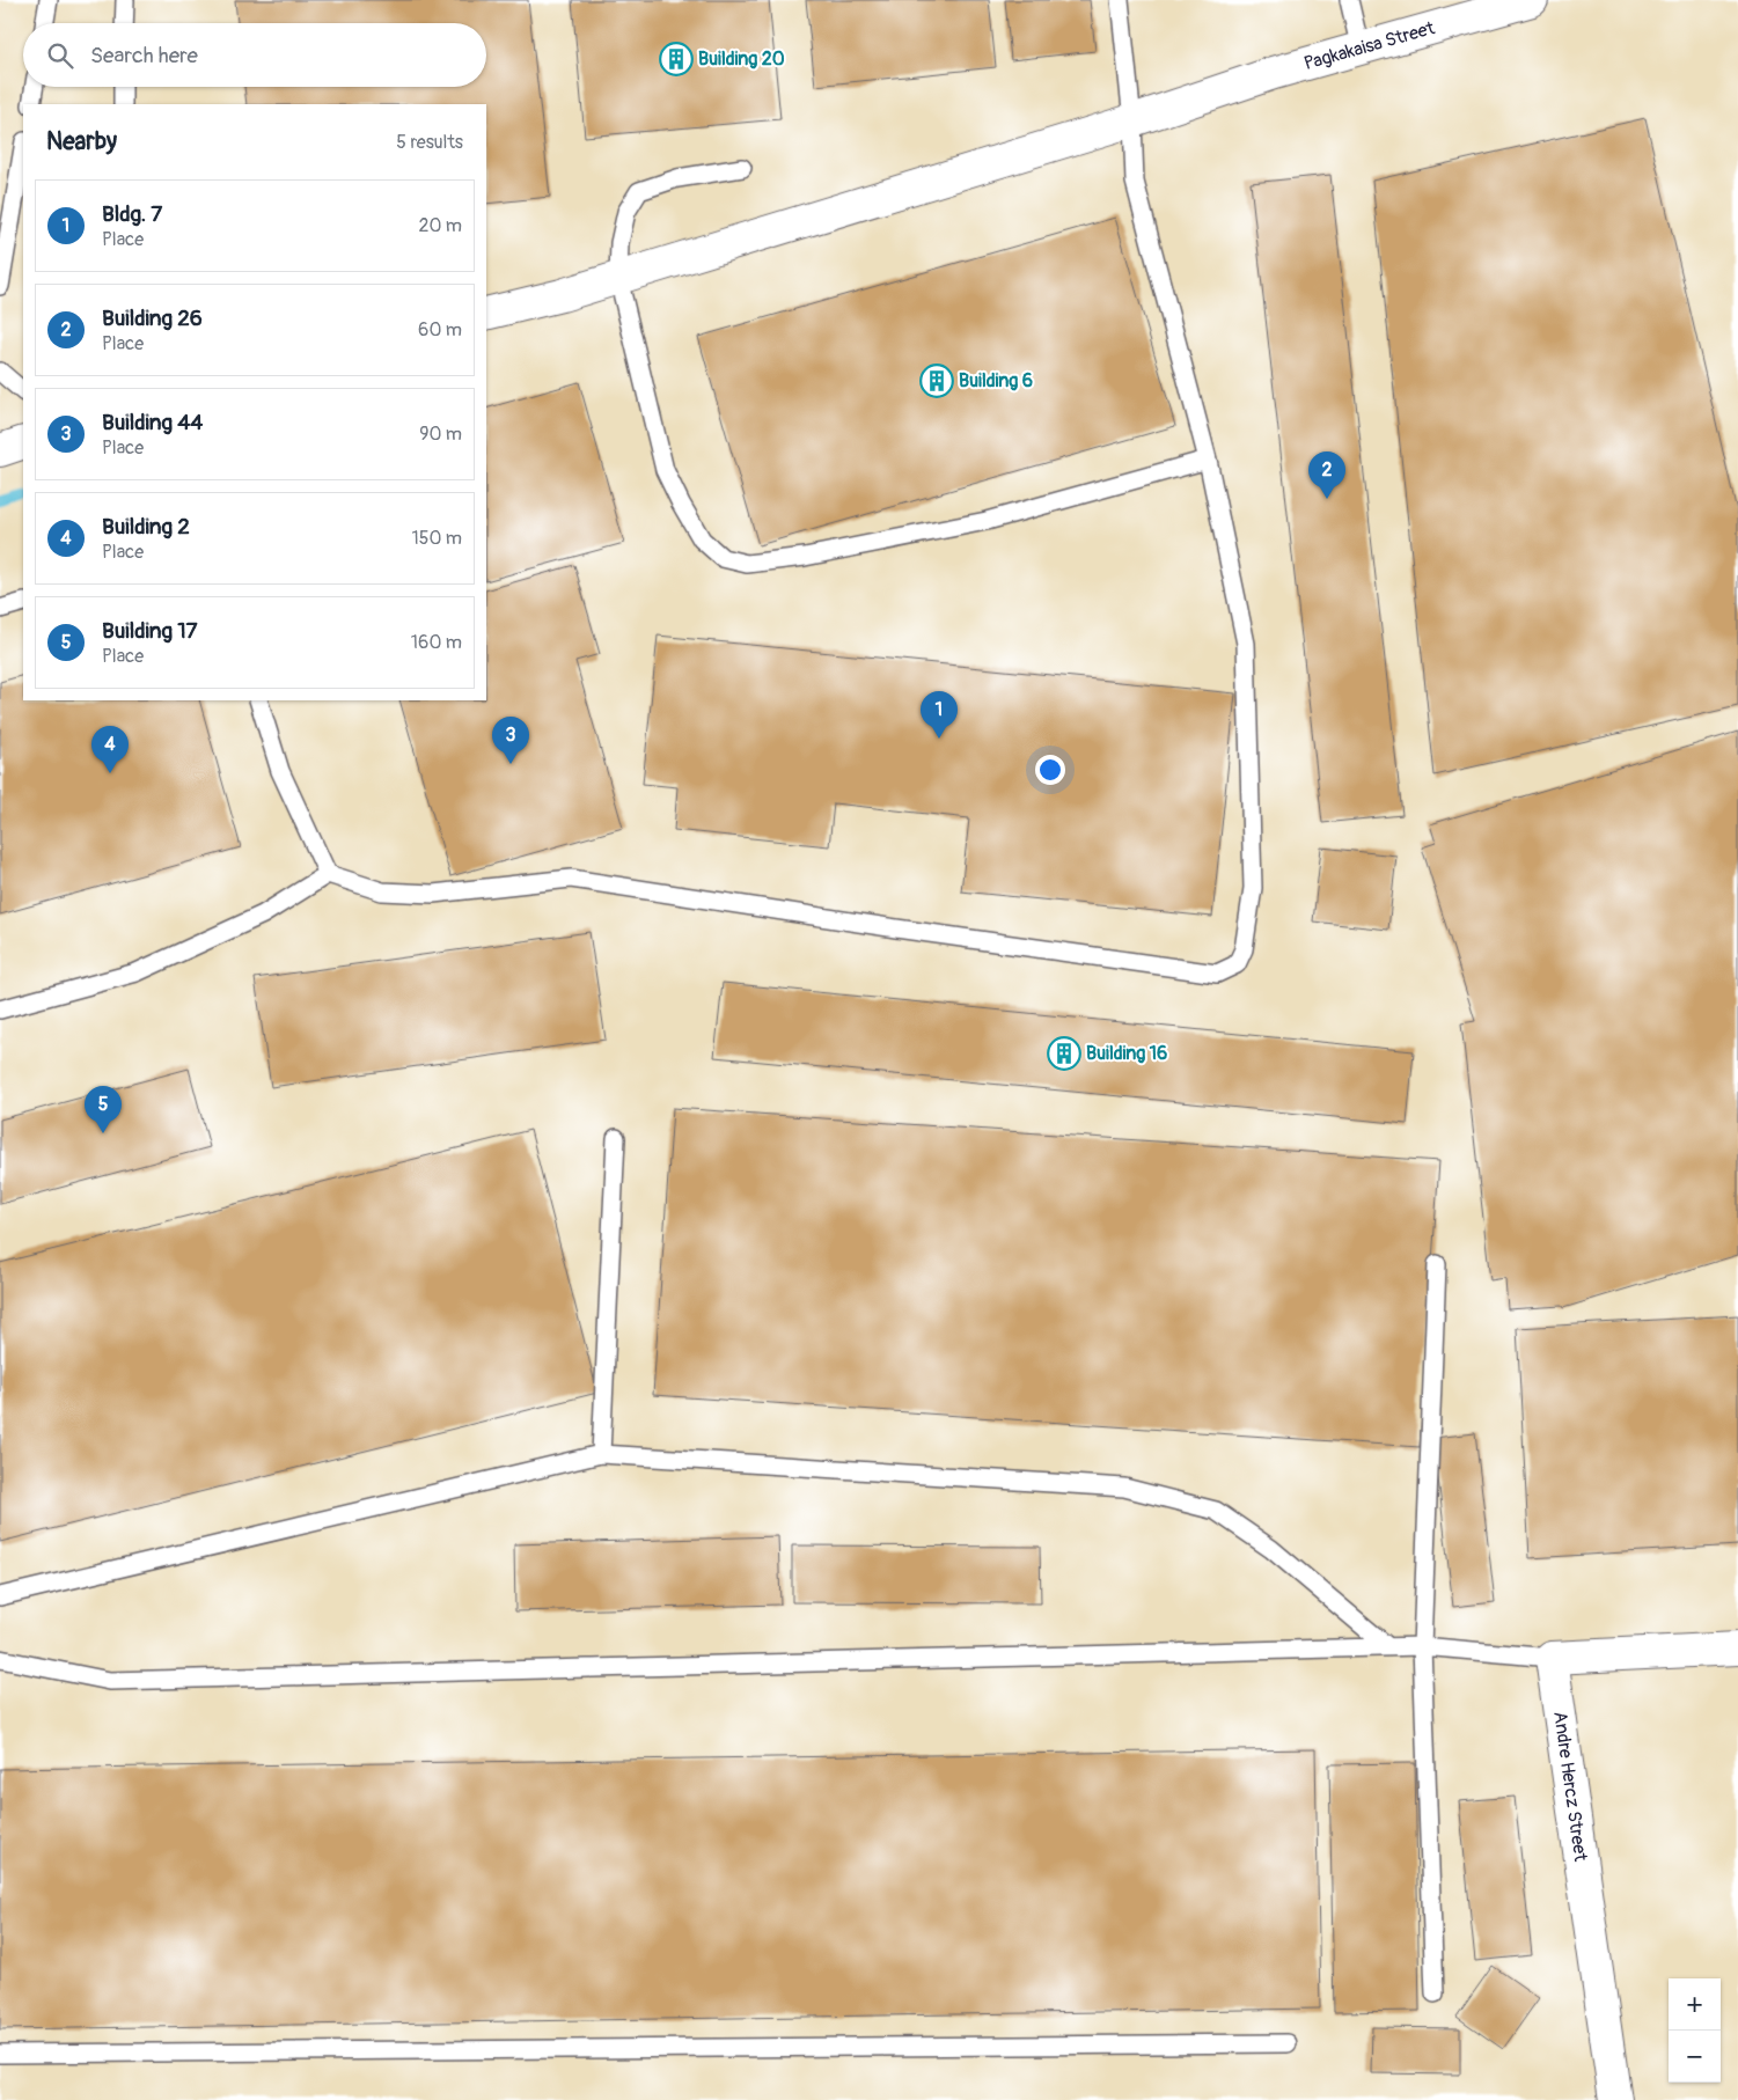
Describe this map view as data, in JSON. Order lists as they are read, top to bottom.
{
  "streets": {
    "street": ["Pagkakaisa Street", "Andre Hercz Street"]
  },
  "places": {
    "building": ["Building 20", "Building 6", "Building 16"]
  },
  "page": {
    "search": "Search here",
    "heading": ["Nearby", "5 results"],
    "list": [
      {
        "mark": "1",
        "name": "Bldg. 7",
        "note": "Place",
        "value": "20 m"
      },
      {
        "mark": "2",
        "name": "Building 26",
        "note": "Place",
        "value": "60 m"
      },
      {
        "mark": "3",
        "name": "Building 44",
        "note": "Place",
        "value": "90 m"
      },
      {
        "mark": "4",
        "name": "Building 2",
        "note": "Place",
        "value": "150 m"
      },
      {
        "mark": "5",
        "name": "Building 17",
        "note": "Place",
        "value": "160 m"
      }
    ],
    "pins": [
      "2",
      "1",
      "3",
      "4",
      "5"
    ],
    "map_buttons": ["+", "−"]
  }
}
